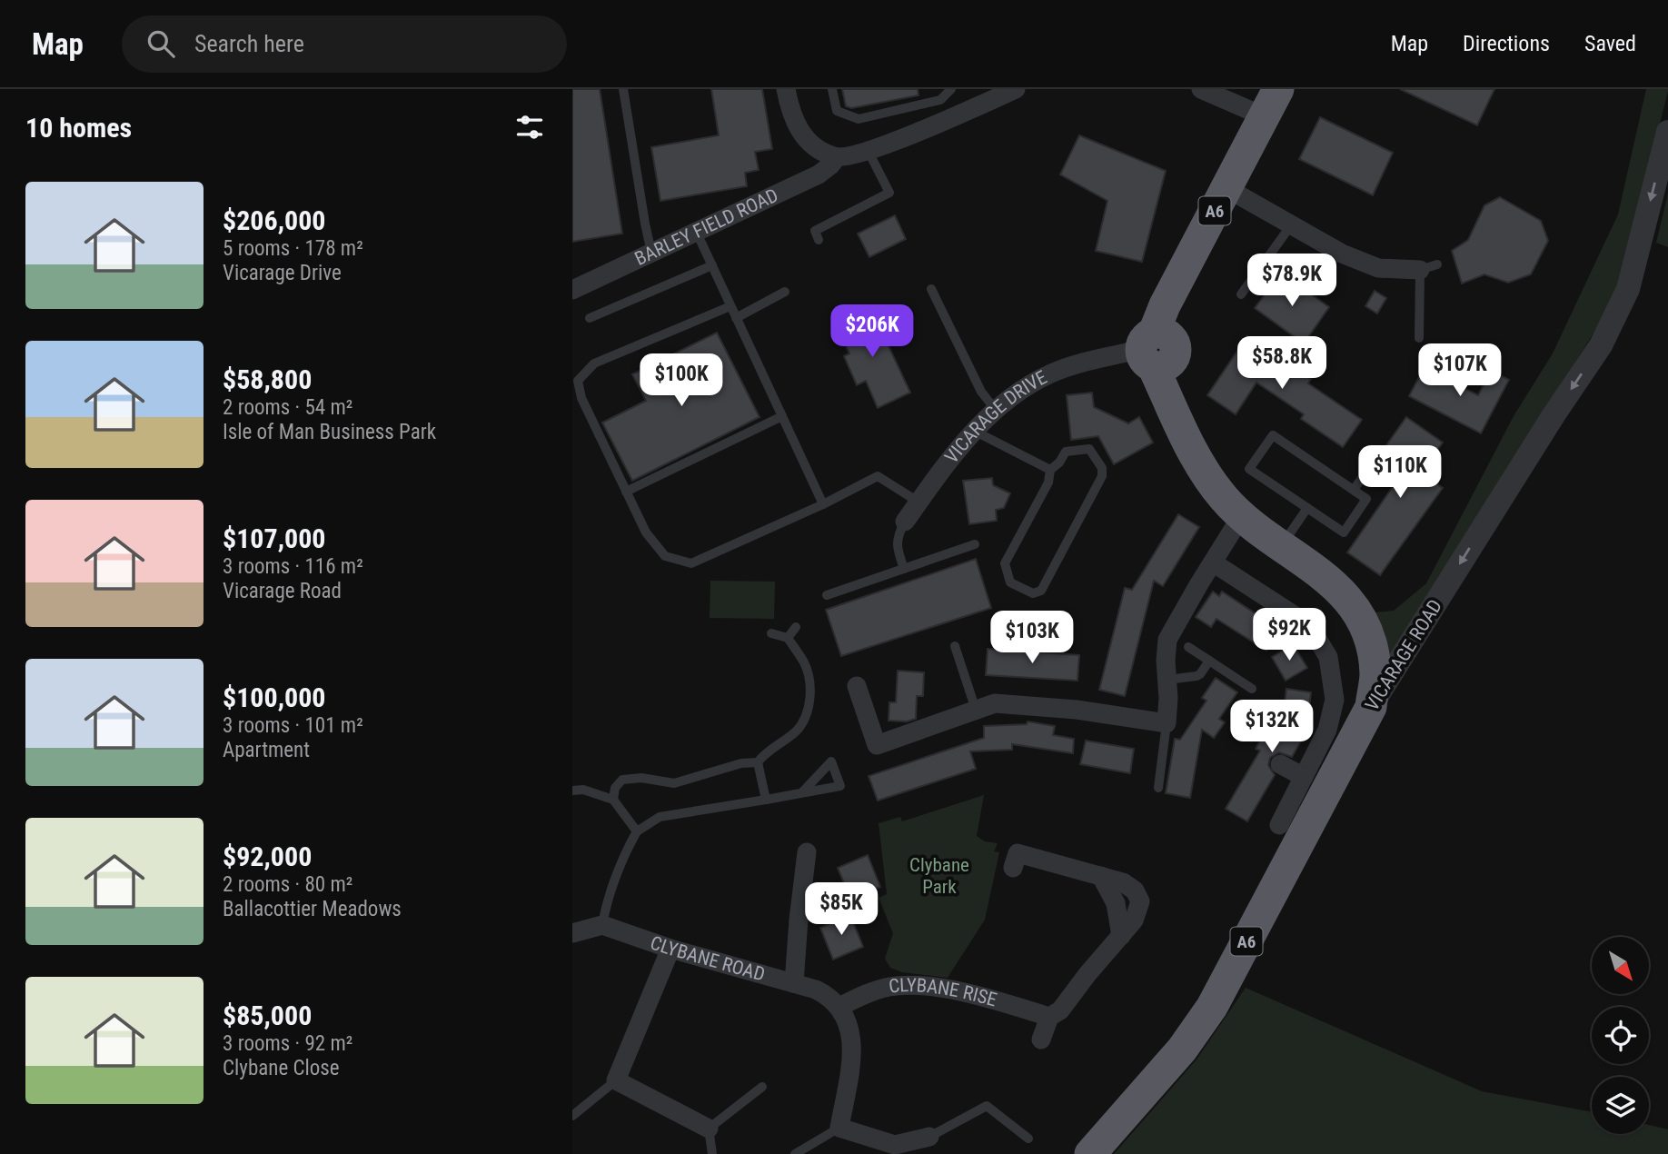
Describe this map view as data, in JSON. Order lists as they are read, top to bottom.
{
  "streets": {
    "highway": ["A6", "VICARAGE ROAD"],
    "street": [
      "BARLEY FIELD ROAD",
      "VICARAGE DRIVE",
      "CLYBANE ROAD",
      "CLYBANE RISE"
    ]
  },
  "crossings": [
    ["A6", "VICARAGE DRIVE"],
    ["A6", "VICARAGE ROAD"],
    ["CLYBANE ROAD", "CLYBANE RISE"]
  ],
  "one_way": ["VICARAGE ROAD"],
  "parks": ["Clybane Park"],
  "north": "bottom right",
  "page": {
    "header": "Map",
    "search": "Search here",
    "nav": ["Map", "Directions", "Saved"],
    "heading": "10 homes",
    "list": [
      {
        "name": "$206,000",
        "note": "5 rooms · 178 m² · Vicarage Drive"
      },
      {
        "name": "$58,800",
        "note": "2 rooms · 54 m² · Isle of Man Business Park"
      },
      {
        "name": "$107,000",
        "note": "3 rooms · 116 m² · Vicarage Road"
      },
      {
        "name": "$100,000",
        "note": "3 rooms · 101 m² · Apartment"
      },
      {
        "name": "$92,000",
        "note": "2 rooms · 80 m² · Ballacottier Meadows"
      },
      {
        "name": "$85,000",
        "note": "3 rooms · 92 m² · Clybane Close"
      }
    ],
    "price": [
      "$78.9K",
      "$206K",
      "$58.8K",
      "$107K",
      "$100K",
      "$110K",
      "$92K",
      "$103K",
      "$132K",
      "$85K"
    ]
  }
}
